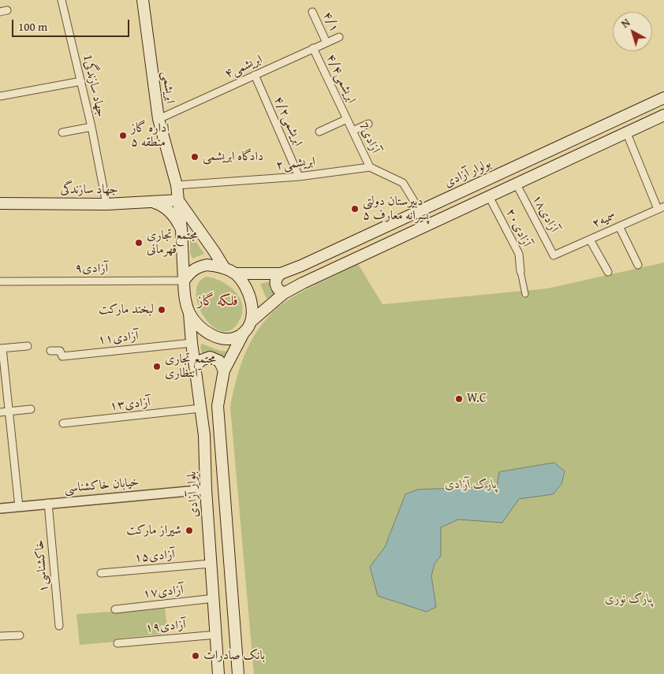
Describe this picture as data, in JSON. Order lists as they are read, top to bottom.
{
  "streets": {
    "main road": [
      "ابریشمی",
      "بولوار آزادی",
      "جهاد سازندگی",
      "بلوار آزادی"
    ],
    "street": [
      "۴/۱",
      "ابریشمی۴",
      "ابریشمی۴/۴",
      "1جهاد سازندگی",
      "ابریشمی۴/۲",
      "7آزادی",
      "ابریشمی۲",
      "آزادی۱۸",
      "۲سمیه",
      "آزادی۲۰",
      "آزادی۹",
      "آزادی۱۱",
      "آزادی۱۳",
      "خیابان خاکشناسی",
      "آزادی۱۵",
      "خاکشناسی۱",
      "آزادی۱۷",
      "آزادی۱۹"
    ]
  },
  "crossings": [
    ["۴/۱", "ابریشمی۴"],
    ["ابریشمی۴", "ابریشمی۴/۴"],
    ["ابریشمی۴", "ابریشمی"],
    ["ابریشمی۴", "ابریشمی۴/۲"],
    ["ابریشمی۴/۴", "7آزادی"],
    ["1جهاد سازندگی", "جهاد سازندگی"],
    ["ابریشمی", "ابریشمی۲"],
    ["ابریشمی", "بولوار آزادی"],
    ["ابریشمی", "جهاد سازندگی"],
    ["ابریشمی", "آزادی۹"],
    ["ابریشمی", "بلوار آزادی"],
    ["ابریشمی۴/۲", "ابریشمی۲"],
    ["7آزادی", "ابریشمی۲"],
    ["بولوار آزادی", "آزادی۹"],
    ["بولوار آزادی", "بلوار آزادی"],
    ["آزادی۱۸", "۲سمیه"],
    ["آزادی۹", "بلوار آزادی"],
    ["آزادی۱۱", "بلوار آزادی"],
    ["آزادی۱۳", "بلوار آزادی"],
    ["خیابان خاکشناسی", "بلوار آزادی"],
    ["خیابان خاکشناسی", "خاکشناسی۱"],
    ["بلوار آزادی", "آزادی۱۵"],
    ["بلوار آزادی", "آزادی۱۷"],
    ["بلوار آزادی", "آزادی۱۹"]
  ],
  "districts": ["فلکه گاز"],
  "parks": ["پارک آزادی", "پارک نوری"],
  "places": [
    "اداره گاز منطقه ۵",
    "دادگاه ابریشمی",
    "دبیرستان دولتی پسرانه معارف ۵",
    "مجتمع تجاری قهرمانی",
    "لبخند مارکت",
    "مجتمع تجاری انتظاری",
    "W.C",
    "شیراز مارکت",
    "بانک صادرات"
  ],
  "scale_bar": "100 m",
  "north": "top left"
}
